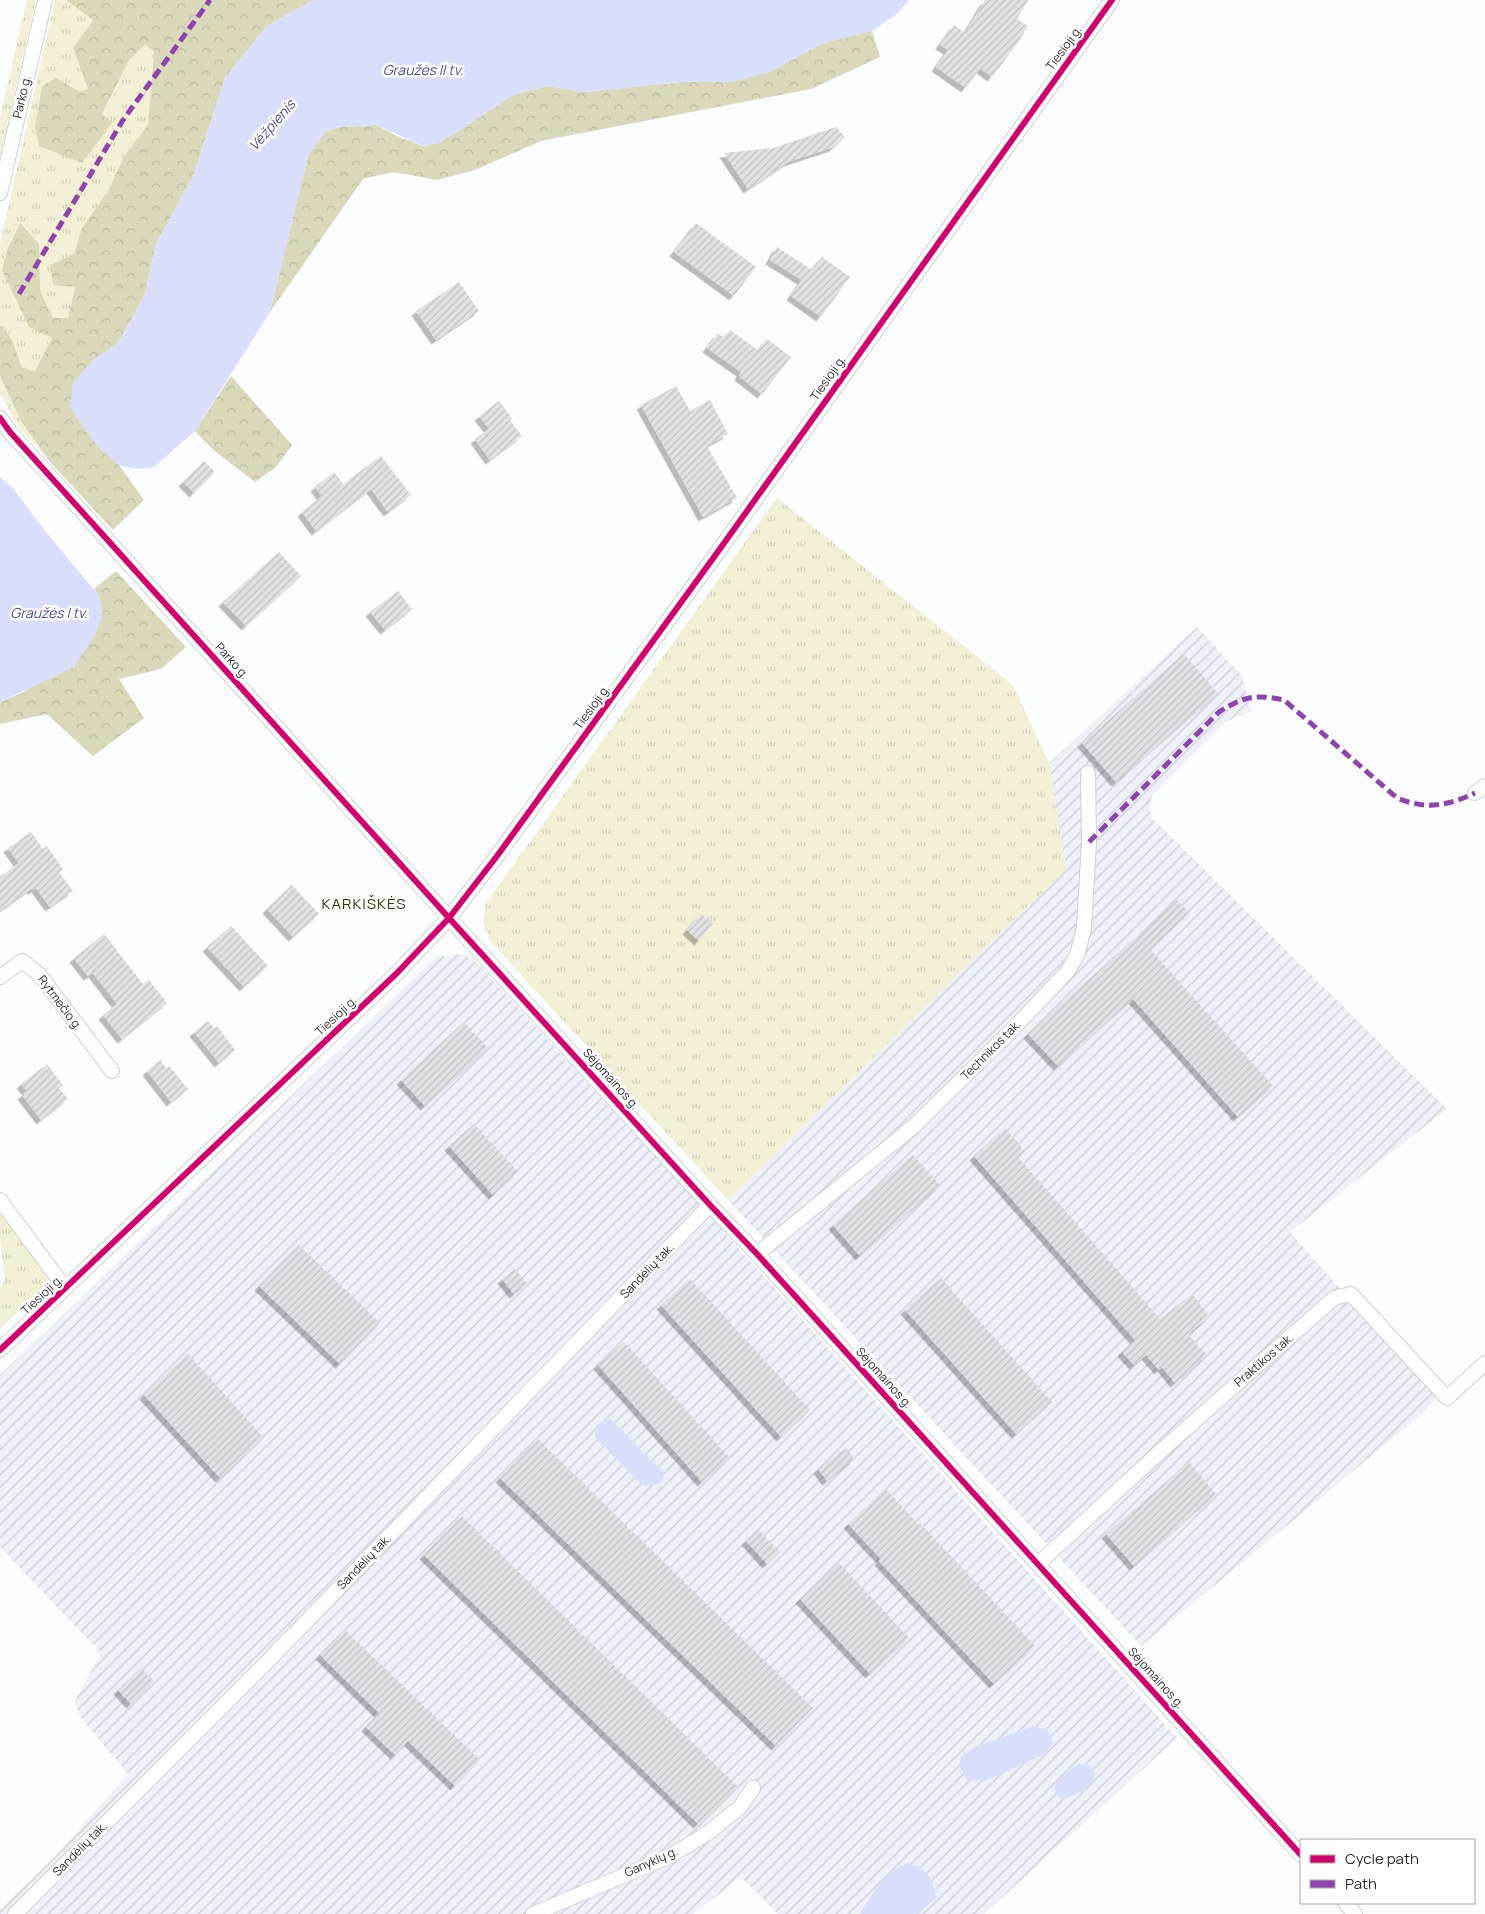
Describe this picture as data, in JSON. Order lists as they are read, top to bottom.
{
  "streets": {
    "street": [
      "Tiesioji g.",
      "Parko g.",
      "Rytmečio g.",
      "Technikos tak.",
      "Sėjomainos g.",
      "Sandėlių tak.",
      "Praktikos tak.",
      "Ganyklų g."
    ]
  },
  "crossings": [
    ["Tiesioji g.", "Parko g."],
    ["Tiesioji g.", "Sėjomainos g."],
    ["Parko g.", "Sėjomainos g."],
    ["Technikos tak.", "Sėjomainos g."],
    ["Sėjomainos g.", "Sandėlių tak."],
    ["Sėjomainos g.", "Praktikos tak."]
  ],
  "districts": ["KARKIŠKĖS"],
  "water": ["Graužės II tv.", "Vėžpienis", "Graužės I tv."],
  "legend": ["Cycle path", "Path"]
}
